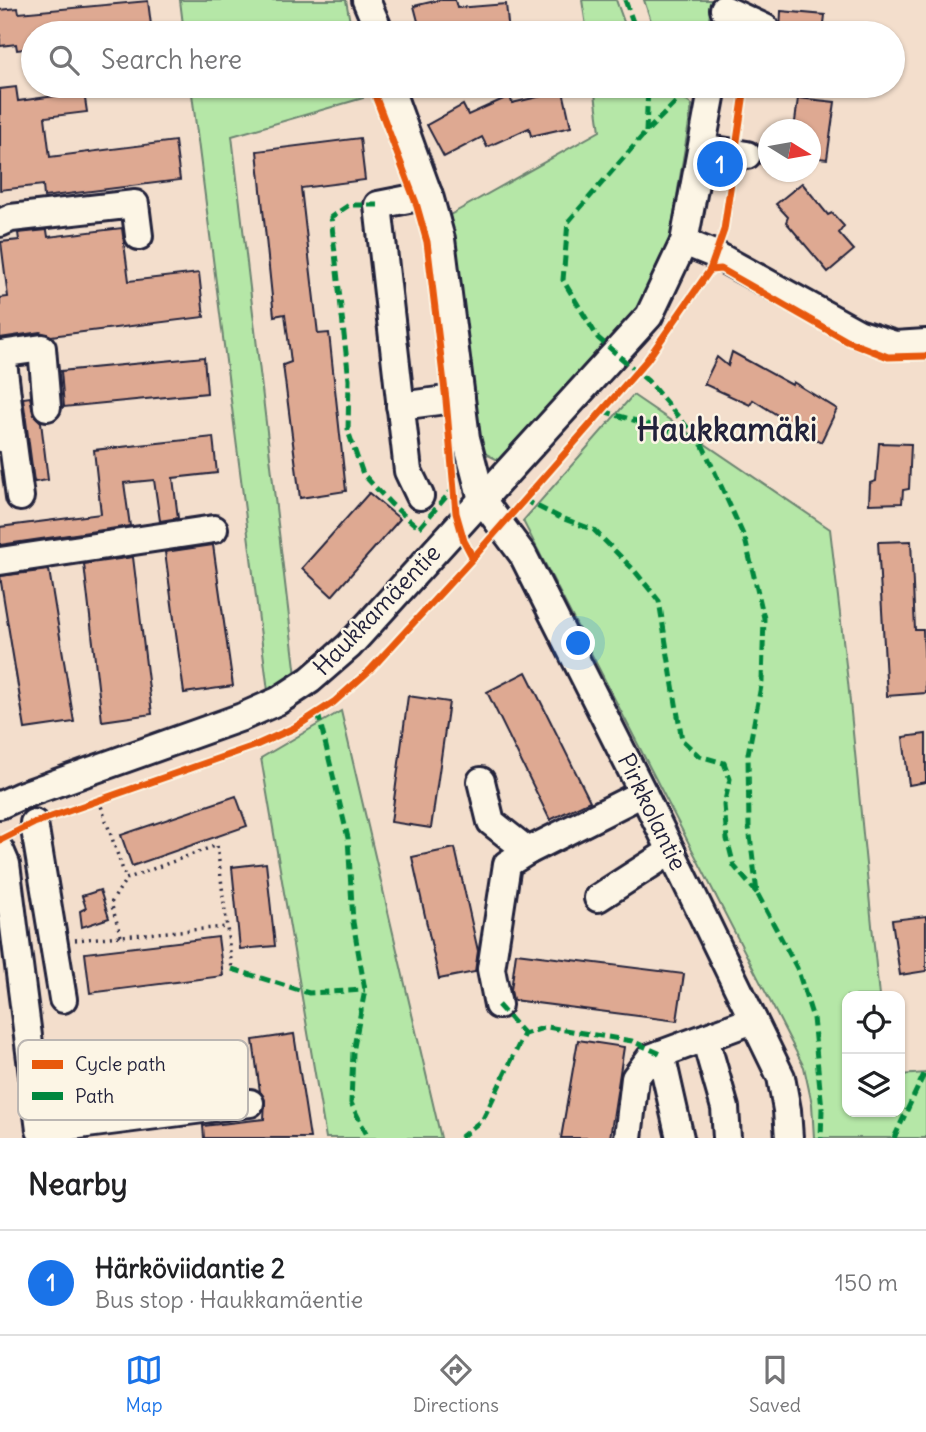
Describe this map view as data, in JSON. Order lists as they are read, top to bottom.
{
  "streets": {
    "street": ["Haukkamäentie", "Pirkkolantie"]
  },
  "crossings": [
    ["Haukkamäentie", "Pirkkolantie"]
  ],
  "districts": ["Haukkamäki"],
  "legend": ["Cycle path", "Path"],
  "north": "right",
  "page": {
    "search": "Search here",
    "pins": "1",
    "heading": "Nearby",
    "list": [
      {
        "mark": "1",
        "name": "Härköviidantie 2",
        "note": "Bus stop · Haukkamäentie",
        "value": "150 m"
      }
    ],
    "nav": ["Map", "Directions", "Saved"]
  }
}
